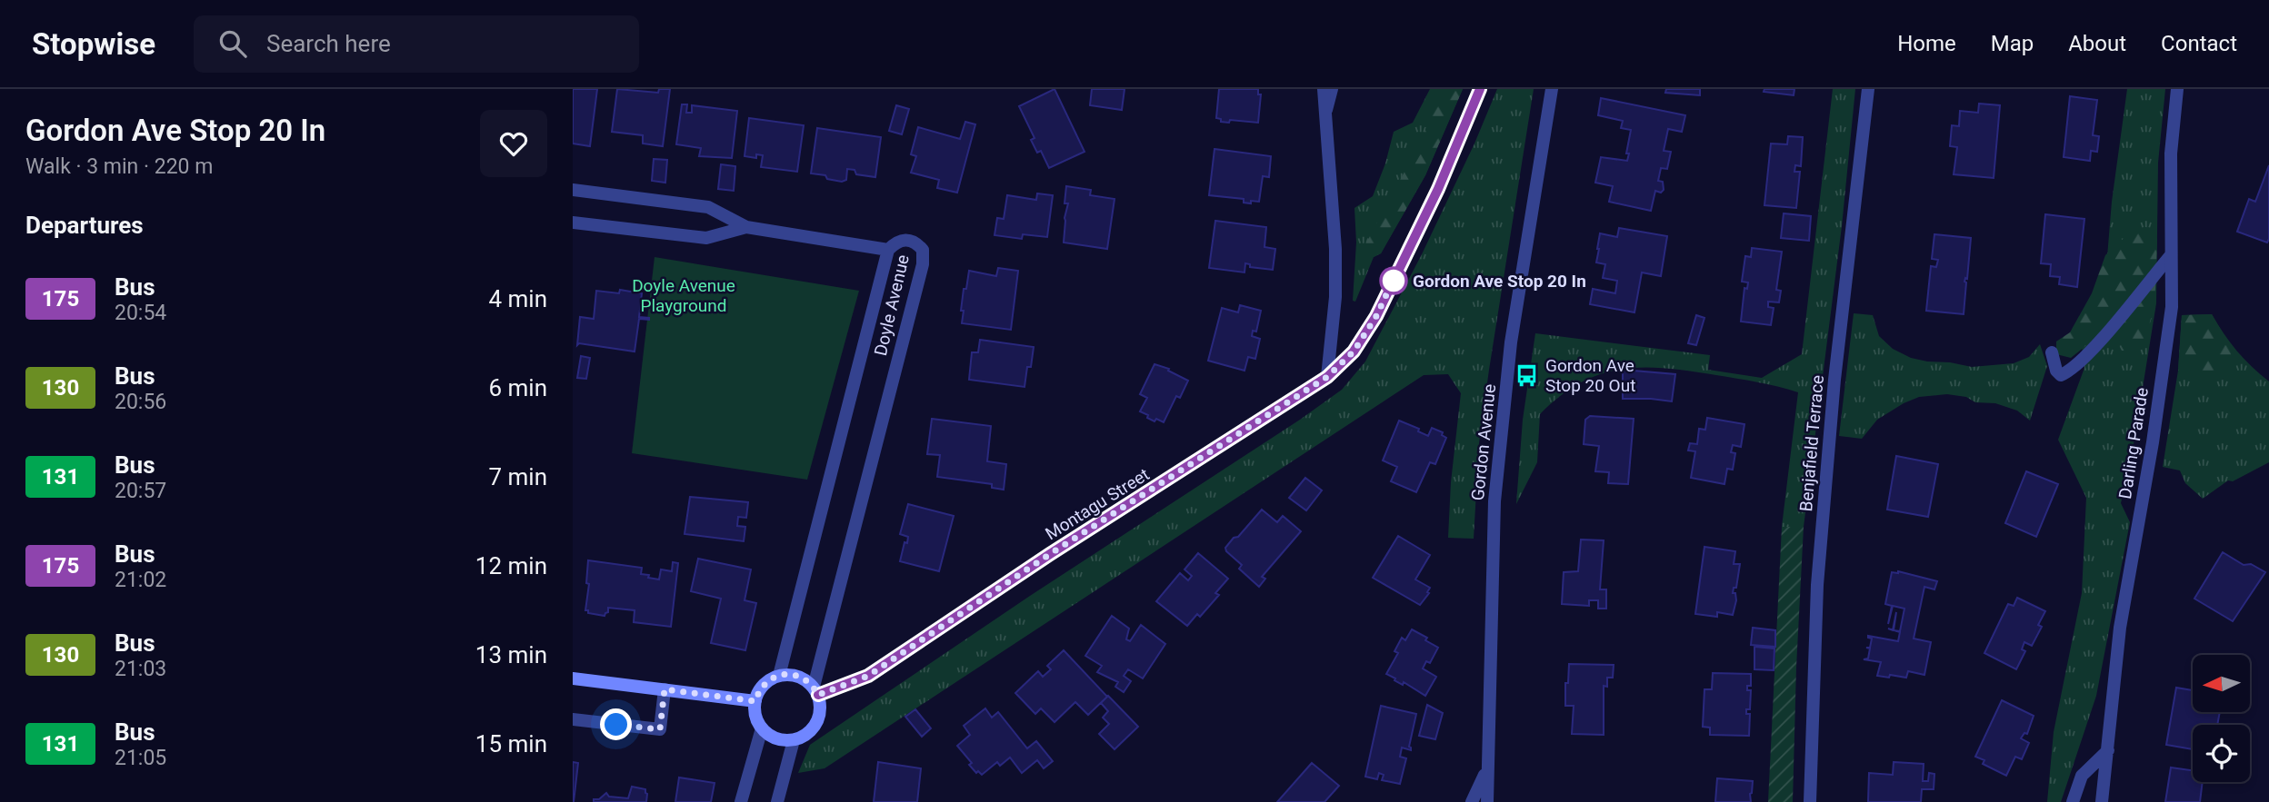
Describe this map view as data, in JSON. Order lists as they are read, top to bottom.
{
  "streets": {
    "street": [
      "Doyle Avenue",
      "Gordon Avenue",
      "Benjafield Terrace",
      "Darling Parade",
      "Montagu Street"
    ]
  },
  "crossings": [
    ["Doyle Avenue", "Montagu Street"]
  ],
  "parks": ["Doyle Avenue Playground"],
  "places": {
    "other": ["Gordon Ave Stop 20 In"],
    "bus stop": ["Gordon Ave Stop 20 Out"]
  },
  "lines": ["bus line 175"],
  "north": "left",
  "page": {
    "header": "Stopwise",
    "search": "Search here",
    "nav": [
      "Home",
      "Map",
      "About",
      "Contact"
    ],
    "heading": [
      ["Gordon Ave Stop 20 In", "Walk · 3 min · 220 m"],
      "Departures"
    ],
    "list": [
      {
        "mark": "175",
        "name": "Bus",
        "note": "20:54",
        "value": "4 min"
      },
      {
        "mark": "130",
        "name": "Bus",
        "note": "20:56",
        "value": "6 min"
      },
      {
        "mark": "131",
        "name": "Bus",
        "note": "20:57",
        "value": "7 min"
      },
      {
        "mark": "175",
        "name": "Bus",
        "note": "21:02",
        "value": "12 min"
      },
      {
        "mark": "130",
        "name": "Bus",
        "note": "21:03",
        "value": "13 min"
      },
      {
        "mark": "131",
        "name": "Bus",
        "note": "21:05",
        "value": "15 min"
      }
    ]
  }
}
